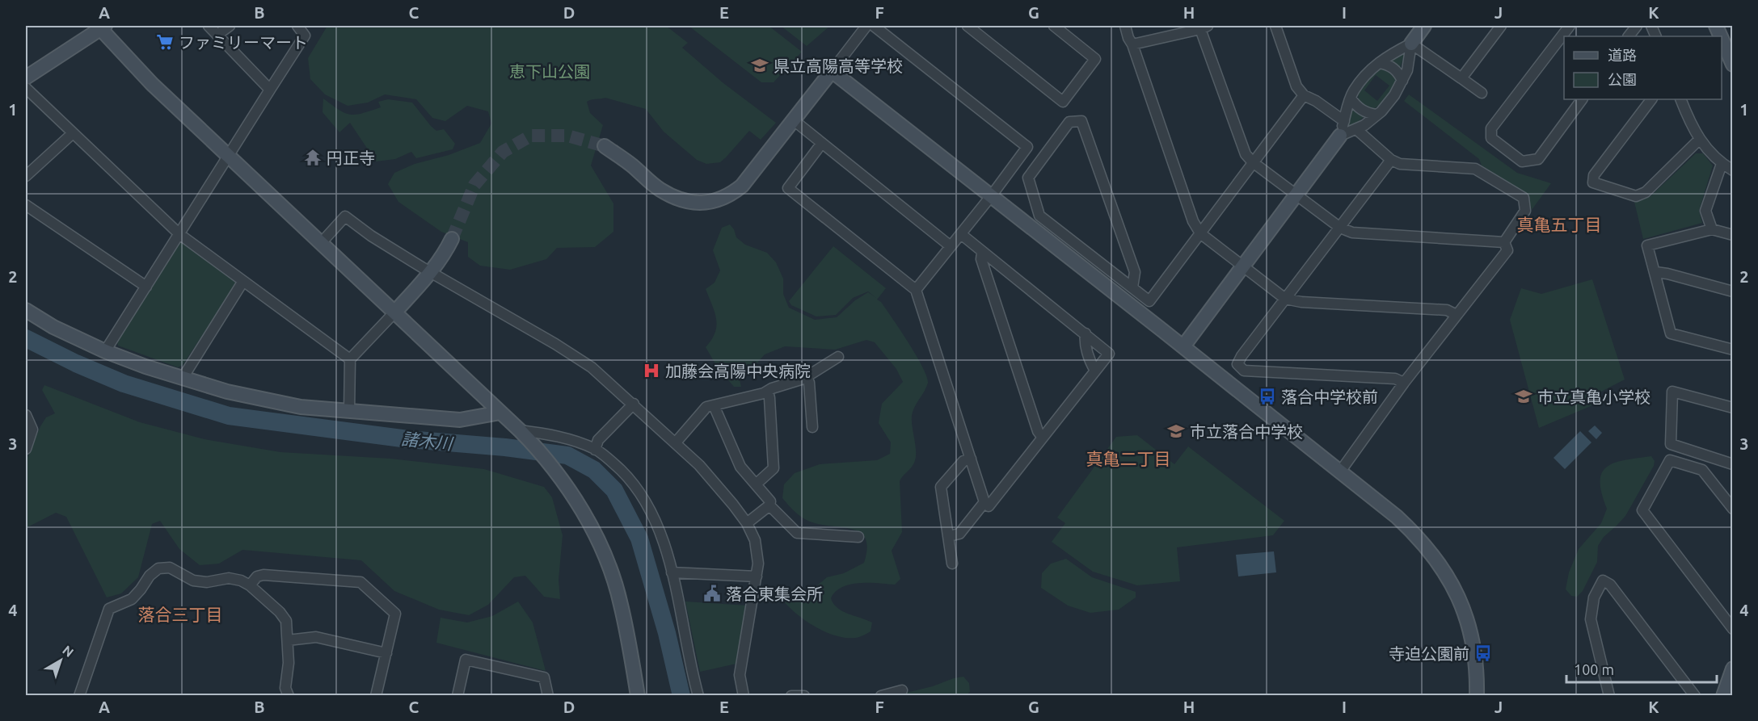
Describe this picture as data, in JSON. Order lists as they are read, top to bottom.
{
  "districts": ["真亀五丁目", "真亀二丁目", "落合三丁目"],
  "water": ["諸木川"],
  "parks": ["恵下山公園"],
  "places": {
    "supermarket": ["ファミリーマート"],
    "school or university": ["県立高陽高等学校", "市立真亀小学校", "市立落合中学校"],
    "temple": ["円正寺"],
    "hospital": ["加藤会高陽中央病院"],
    "bus stop": ["落合中学校前", "寺迫公園前"],
    "public building": ["落合東集会所"]
  },
  "legend": ["道路", "公園"],
  "scale_bar": "100 m",
  "north": "top right",
  "grid": {
    "columns": [
      "A",
      "B",
      "C",
      "D",
      "E",
      "F",
      "G",
      "H",
      "I",
      "J",
      "K"
    ],
    "rows": [
      "1",
      "2",
      "3",
      "4"
    ]
  }
}
